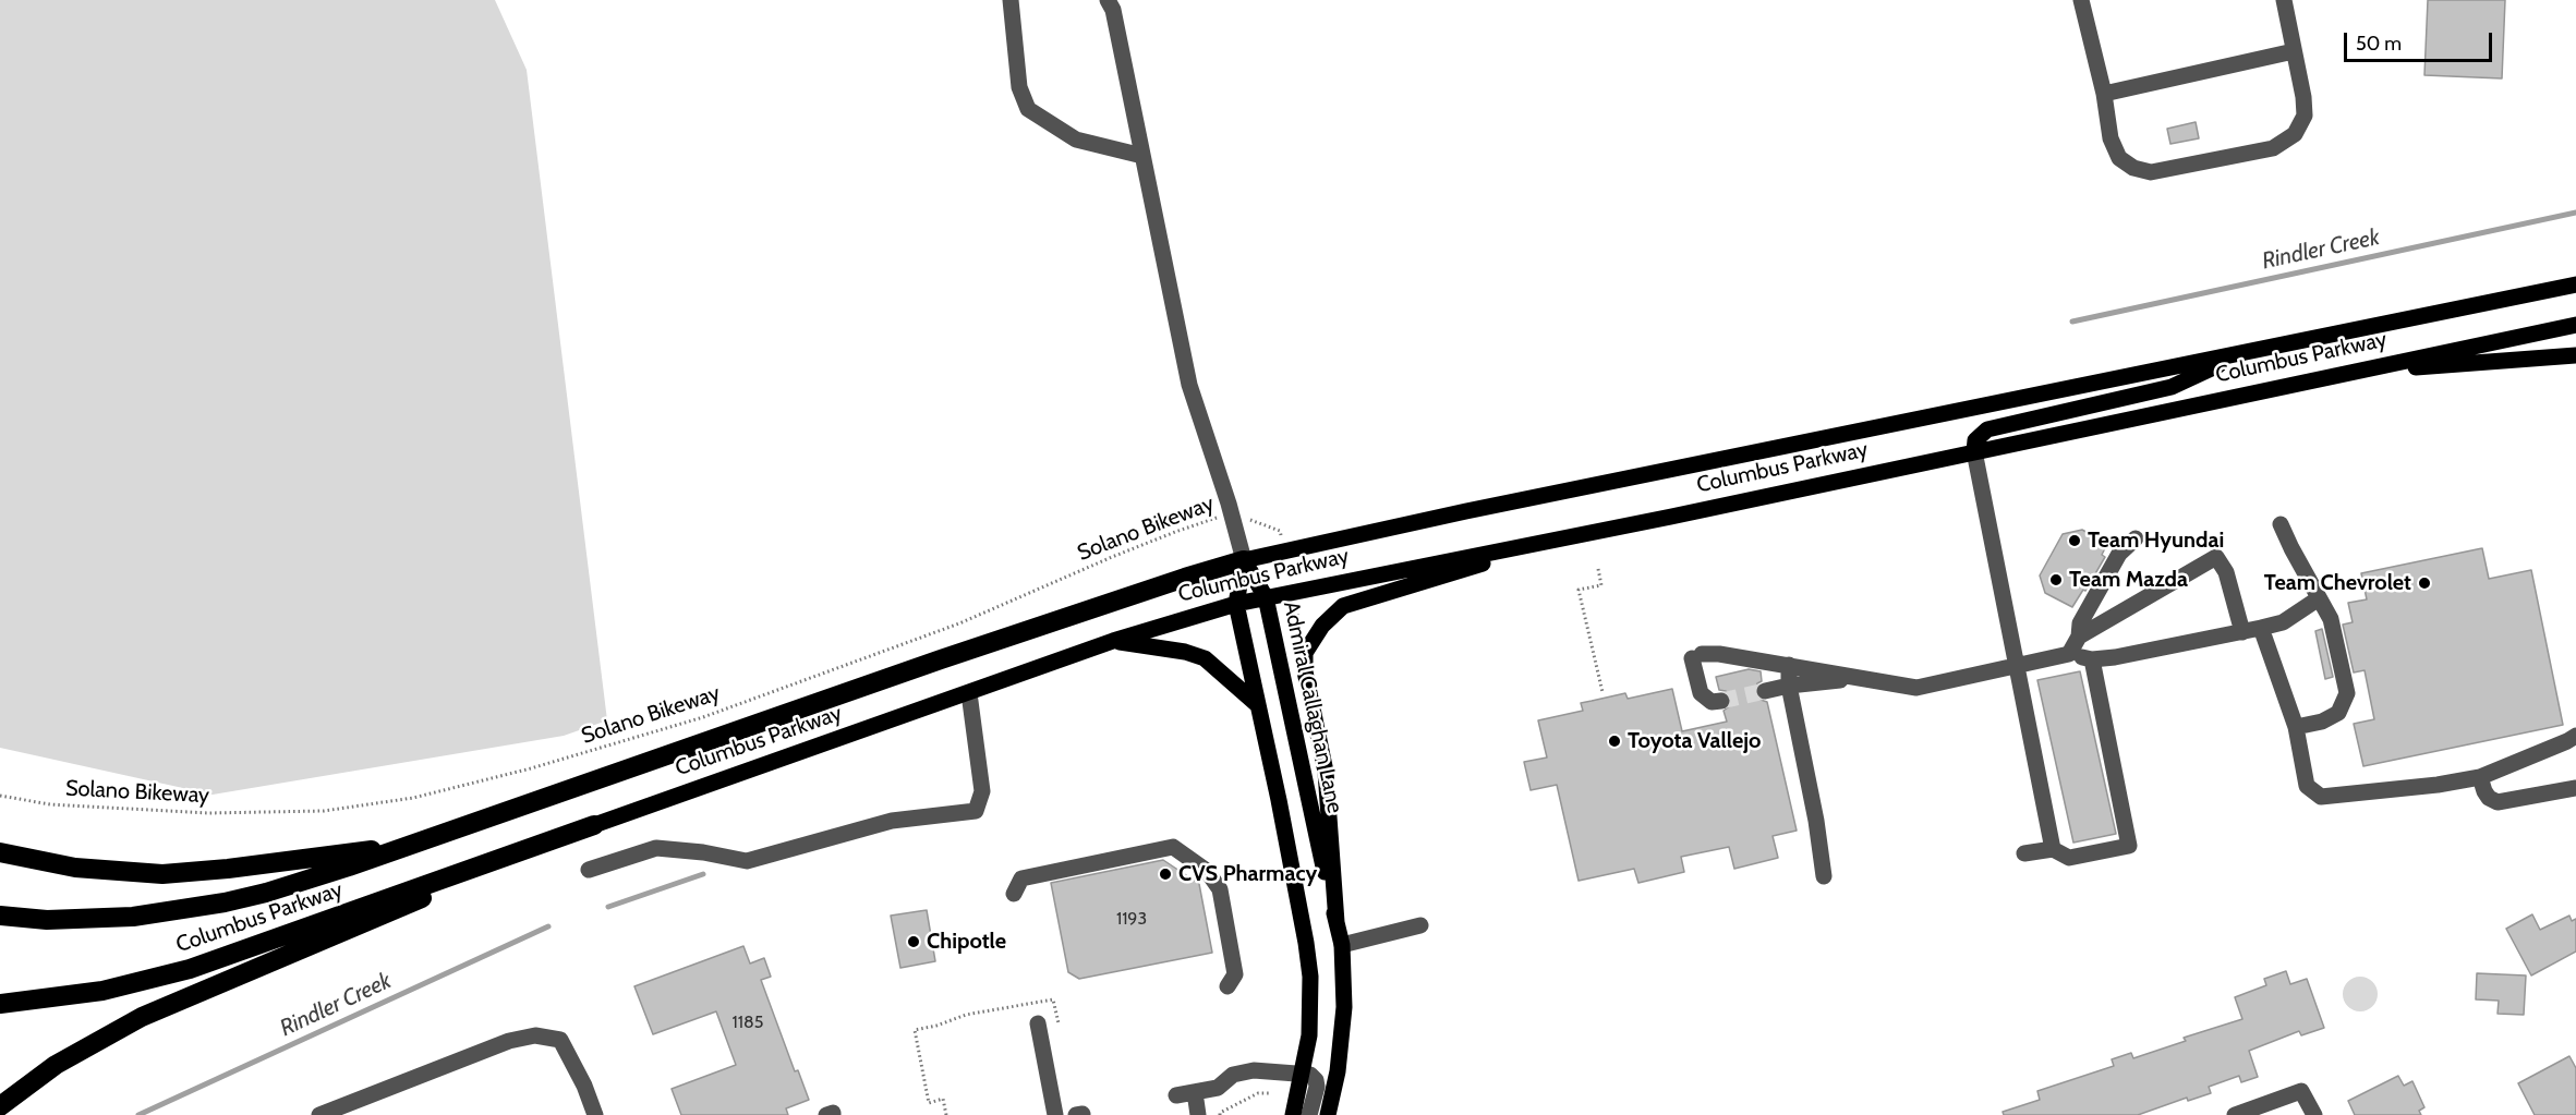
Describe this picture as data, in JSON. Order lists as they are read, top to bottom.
{
  "streets": {
    "highway": ["Columbus Parkway"],
    "main road": ["Admiral Callaghan Lane"],
    "path": ["Solano Bikeway"]
  },
  "crossings": [
    ["Columbus Parkway", "Admiral Callaghan Lane"]
  ],
  "water": ["Rindler Creek"],
  "places": [
    "Team Hyundai",
    "Team Mazda",
    "Team Chevrolet",
    "Toyota Vallejo",
    "CVS Pharmacy",
    "Chipotle"
  ],
  "house_numbers": ["1193", "1185"],
  "scale_bar": "50 m"
}
